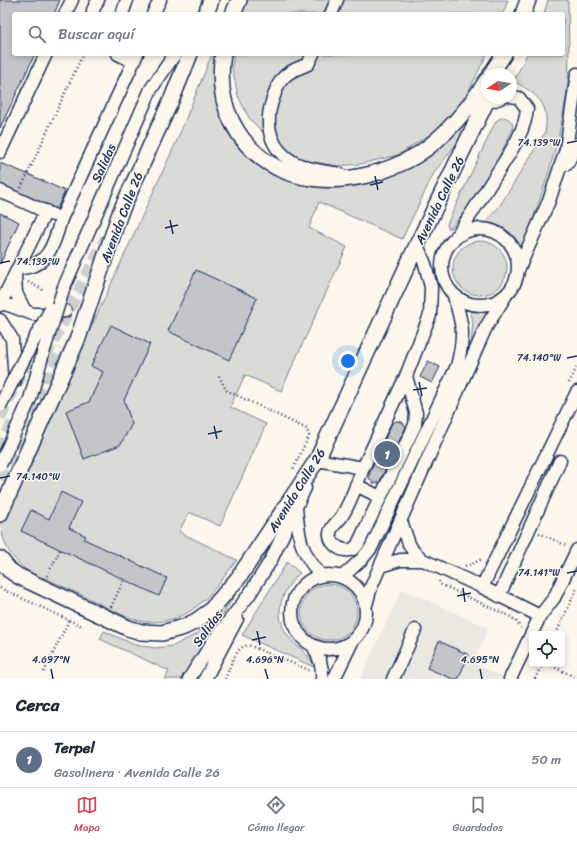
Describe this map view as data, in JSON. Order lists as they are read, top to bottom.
{
  "streets": {
    "main road": ["Avenida Calle 26"],
    "street": ["Salidas"]
  },
  "north": "left",
  "page": {
    "search": "Buscar aquí",
    "pins": "1",
    "heading": "Cerca",
    "list": [
      {
        "mark": "1",
        "name": "Terpel",
        "note": "Gasolinera · Avenida Calle 26",
        "value": "50 m"
      }
    ],
    "nav": ["Mapa", "Cómo llegar", "Guardados"]
  },
  "coordinates": [
    "74.139°W",
    "74.140°W",
    "74.141°W",
    "4.697°N",
    "4.696°N",
    "4.695°N"
  ]
}
